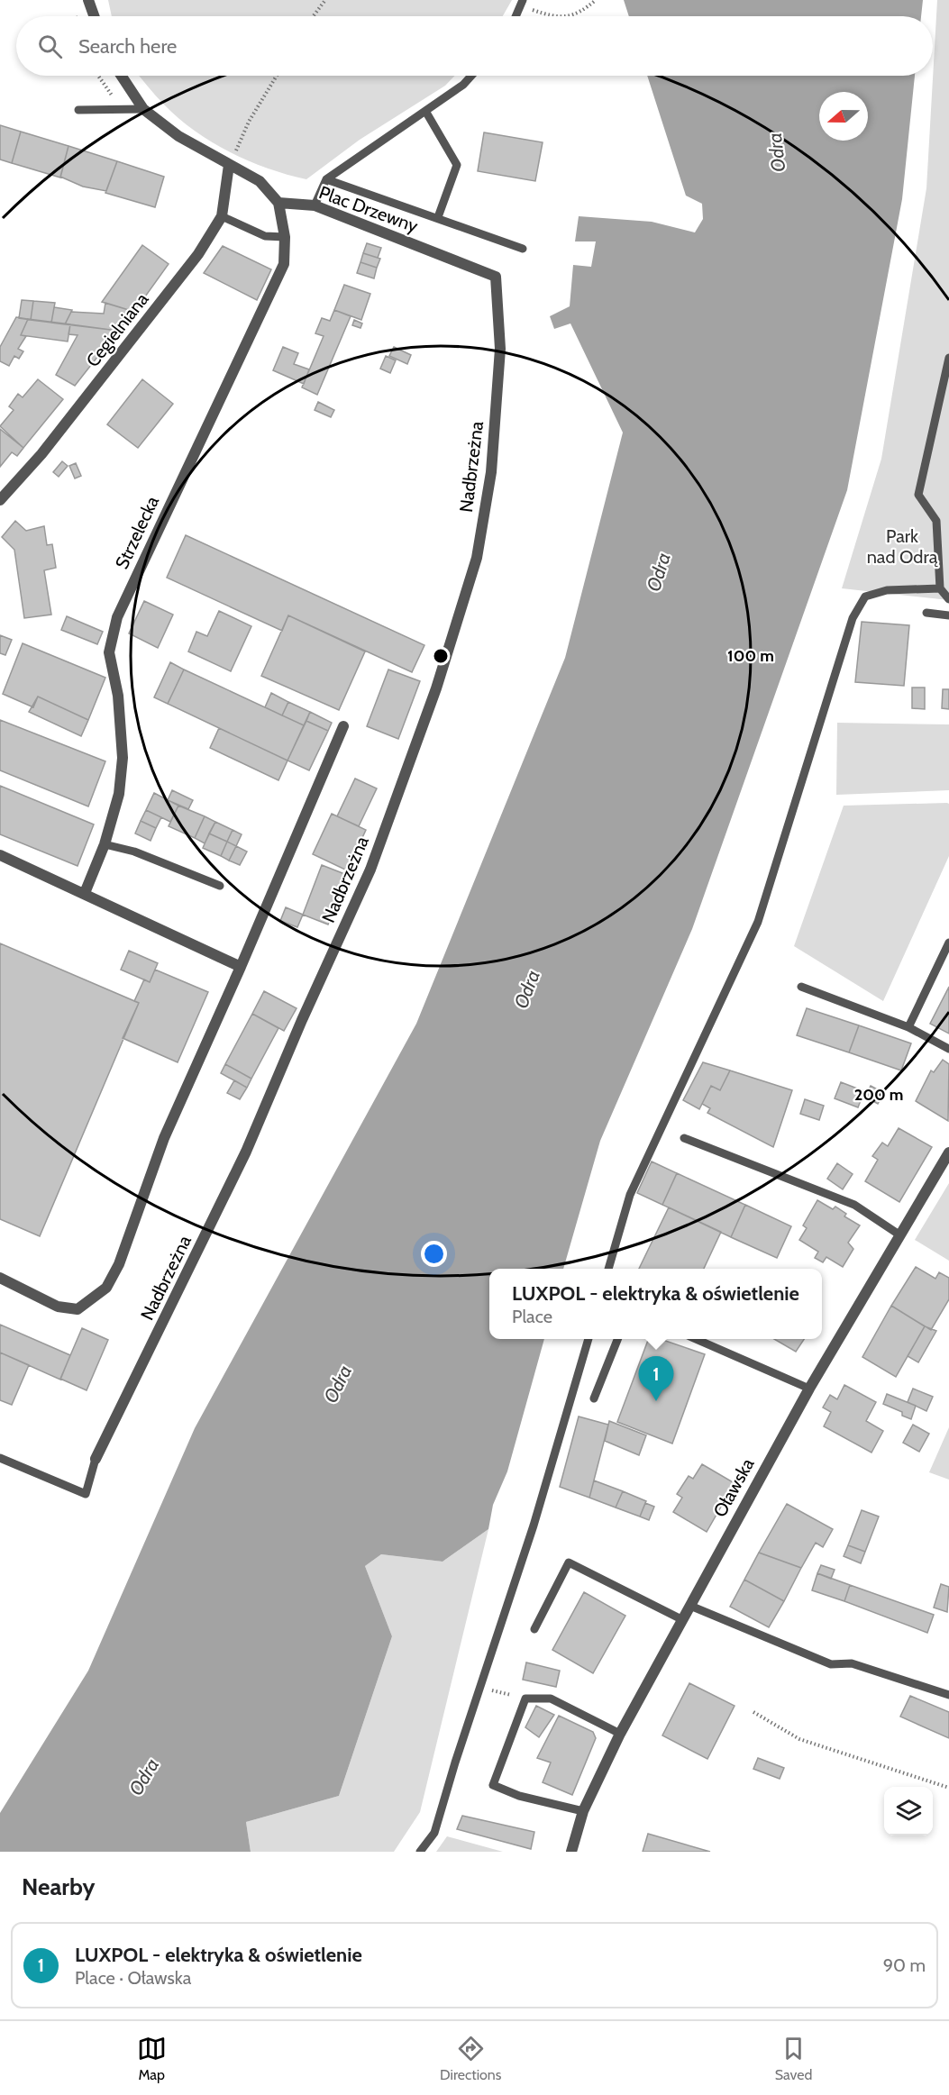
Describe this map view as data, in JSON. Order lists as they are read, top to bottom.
{
  "streets": {
    "street": [
      "Plac Drzewny",
      "Cegielniana",
      "Nadbrzeżna",
      "Strzelecka",
      "Oławska"
    ]
  },
  "crossings": [
    ["Plac Drzewny", "Nadbrzeżna"],
    ["Plac Drzewny", "Strzelecka"]
  ],
  "water": ["Odra"],
  "parks": ["Park nad Odrą"],
  "north": "left",
  "page": {
    "search": "Search here",
    "popup": ["LUXPOL - elektryka & oświetlenie", "Place"],
    "pins": "1",
    "heading": "Nearby",
    "list": [
      {
        "mark": "1",
        "name": "LUXPOL - elektryka & oświetlenie",
        "note": "Place · Oławska",
        "value": "90 m"
      }
    ],
    "nav": ["Map", "Directions", "Saved"]
  },
  "rings": ["100 m", "200 m"]
}
